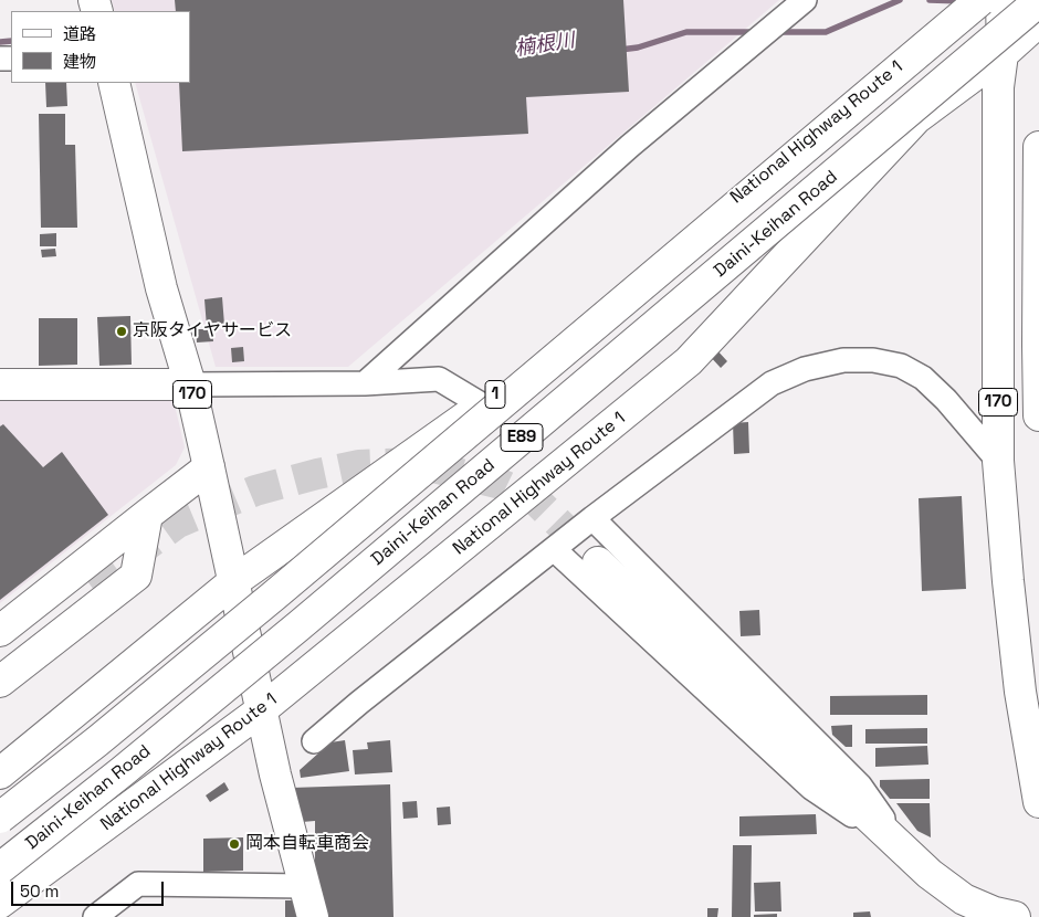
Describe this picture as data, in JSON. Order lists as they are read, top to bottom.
{
  "streets": {
    "main road": [
      "National Highway Route 1",
      "Daini-Keihan Road",
      "170",
      "1",
      "E89"
    ]
  },
  "crossings": [
    ["National Highway Route 1", "170"],
    ["National Highway Route 1", "E89"]
  ],
  "water": ["楠根川"],
  "places": ["京阪タイヤサービス", "岡本自転車商会"],
  "legend": ["道路", "建物"],
  "scale_bar": "50 m"
}
